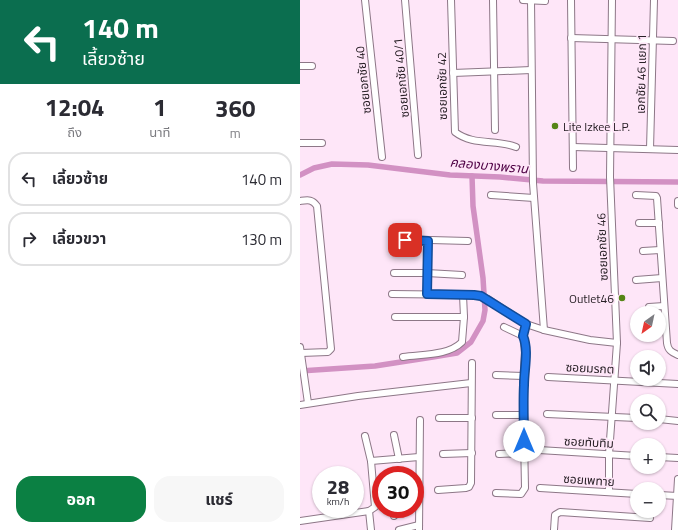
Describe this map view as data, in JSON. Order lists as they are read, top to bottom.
{
  "streets": {
    "street": [
      "เอกชัย 46 แยก 1",
      "ซอยเอกชัย 40/1",
      "ซอยเอกชัย 40",
      "ซอยเอกชัย 42",
      "ซอยเอกชัย 46",
      "ซอยมรกต",
      "ซอยทับทิม",
      "ซอยเพทาย"
    ]
  },
  "crossings": [
    ["ซอยเอกชัย 46", "ซอยมรกต"],
    ["ซอยเอกชัย 46", "ซอยทับทิม"],
    ["ซอยเอกชัย 46", "ซอยเพทาย"]
  ],
  "water": ["คลองบางพราน"],
  "places": ["Lite Izkee L.P.", "Outlet46"],
  "north": "bottom left",
  "page": {
    "turn": ["140 m", "เลี้ยวซ้าย"],
    "eta": [
      "12:04",
      "ถึง",
      "1",
      "นาที",
      "360",
      "m"
    ],
    "list": [
      {
        "name": "เลี้ยวซ้าย",
        "value": "140 m"
      },
      {
        "name": "เลี้ยวขวา",
        "value": "130 m"
      }
    ],
    "map_buttons": ["+", "−"],
    "speed": "28 km/h",
    "limit": "30",
    "buttons": ["ออก", "แชร์"]
  }
}
